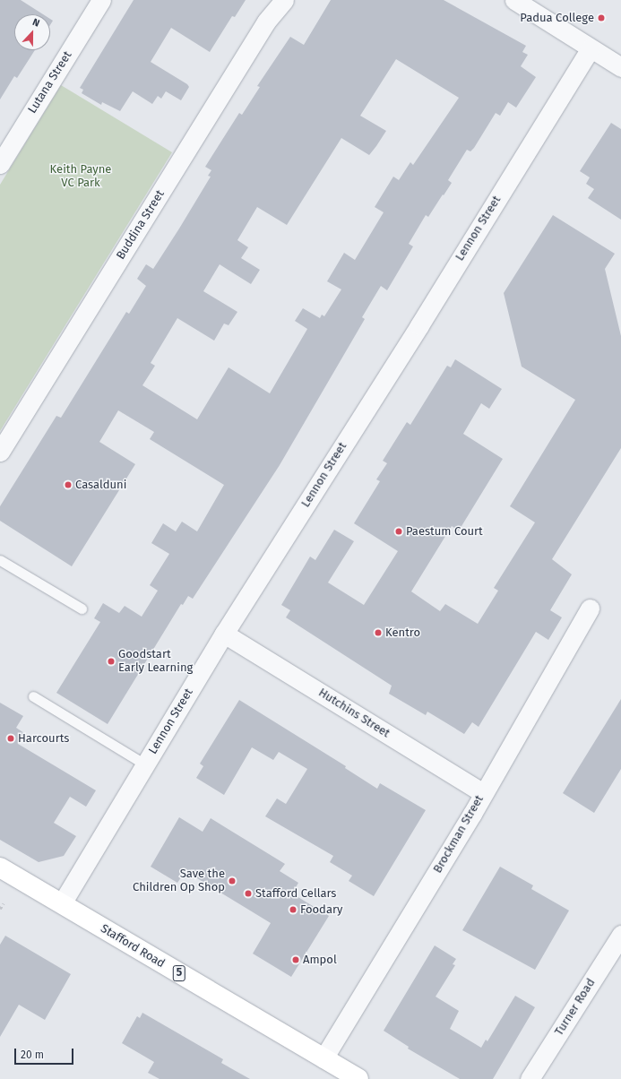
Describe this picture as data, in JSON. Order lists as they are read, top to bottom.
{
  "streets": {
    "highway": ["Stafford Road", "5"],
    "street": [
      "Lutana Street",
      "Buddina Street",
      "Lennon Street",
      "Hutchins Street",
      "Brockman Street",
      "Turner Road"
    ]
  },
  "crossings": [
    ["Lennon Street", "Hutchins Street"],
    ["Lennon Street", "Stafford Road"],
    ["Hutchins Street", "Brockman Street"],
    ["Brockman Street", "Stafford Road"]
  ],
  "parks": ["Keith Payne VC Park"],
  "places": [
    "Padua College",
    "Casalduni",
    "Paestum Court",
    "Kentro",
    "Goodstart Early Learning",
    "Harcourts",
    "Save the Children Op Shop",
    "Stafford Cellars",
    "Foodary",
    "Ampol"
  ],
  "scale_bar": "20 m",
  "north": "top"
}
